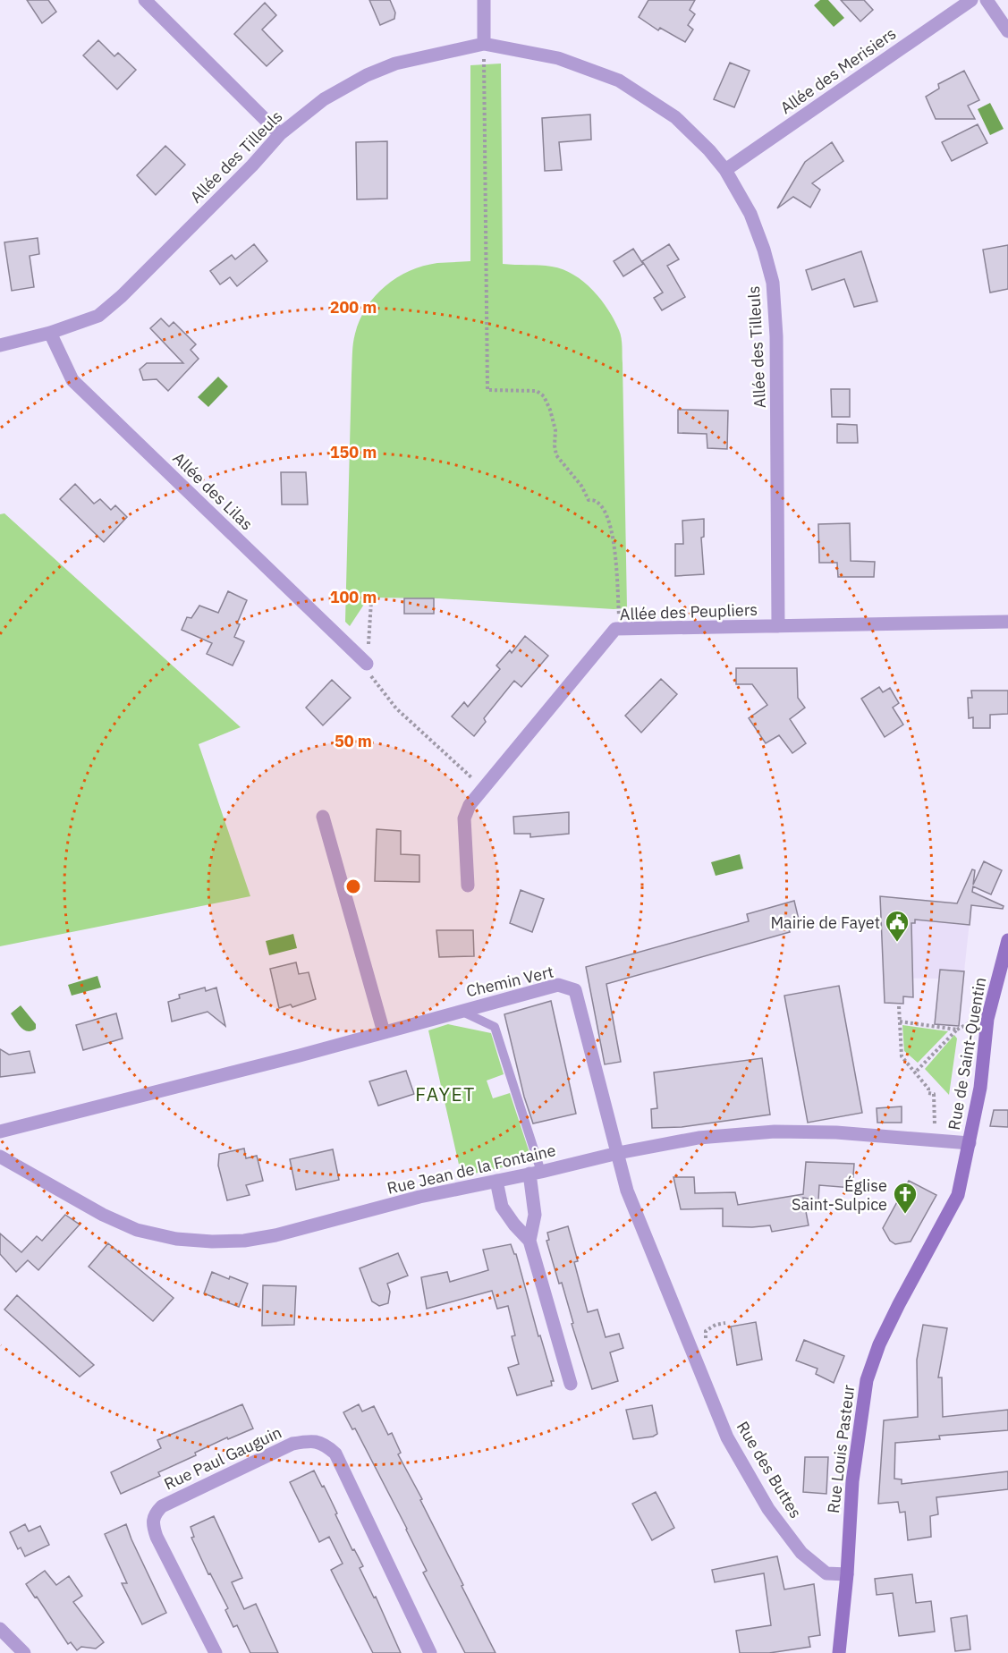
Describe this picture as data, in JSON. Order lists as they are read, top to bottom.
{
  "streets": {
    "main road": ["Rue de Saint-Quentin", "Rue Louis Pasteur"],
    "street": [
      "Allée des Merisiers",
      "Allée des Tilleuls",
      "Allée des Lilas",
      "Allée des Peupliers",
      "Chemin Vert",
      "Rue Jean de la Fontaine",
      "Rue Paul Gauguin",
      "Rue des Buttes"
    ]
  },
  "crossings": [
    ["Allée des Merisiers", "Allée des Tilleuls"],
    ["Allée des Tilleuls", "Allée des Lilas"],
    ["Allée des Tilleuls", "Allée des Peupliers"],
    ["Chemin Vert", "Rue Jean de la Fontaine"],
    ["Chemin Vert", "Rue des Buttes"],
    ["Rue de Saint-Quentin", "Rue Jean de la Fontaine"],
    ["Rue de Saint-Quentin", "Rue Louis Pasteur"],
    ["Rue Jean de la Fontaine", "Rue Louis Pasteur"],
    ["Rue Jean de la Fontaine", "Rue des Buttes"],
    ["Rue Louis Pasteur", "Rue des Buttes"]
  ],
  "districts": ["FAYET"],
  "places": {
    "public building": ["Mairie de Fayet"],
    "church": ["Église Saint-Sulpice"]
  },
  "rings": [
    "200 m",
    "150 m",
    "100 m",
    "50 m"
  ]
}
